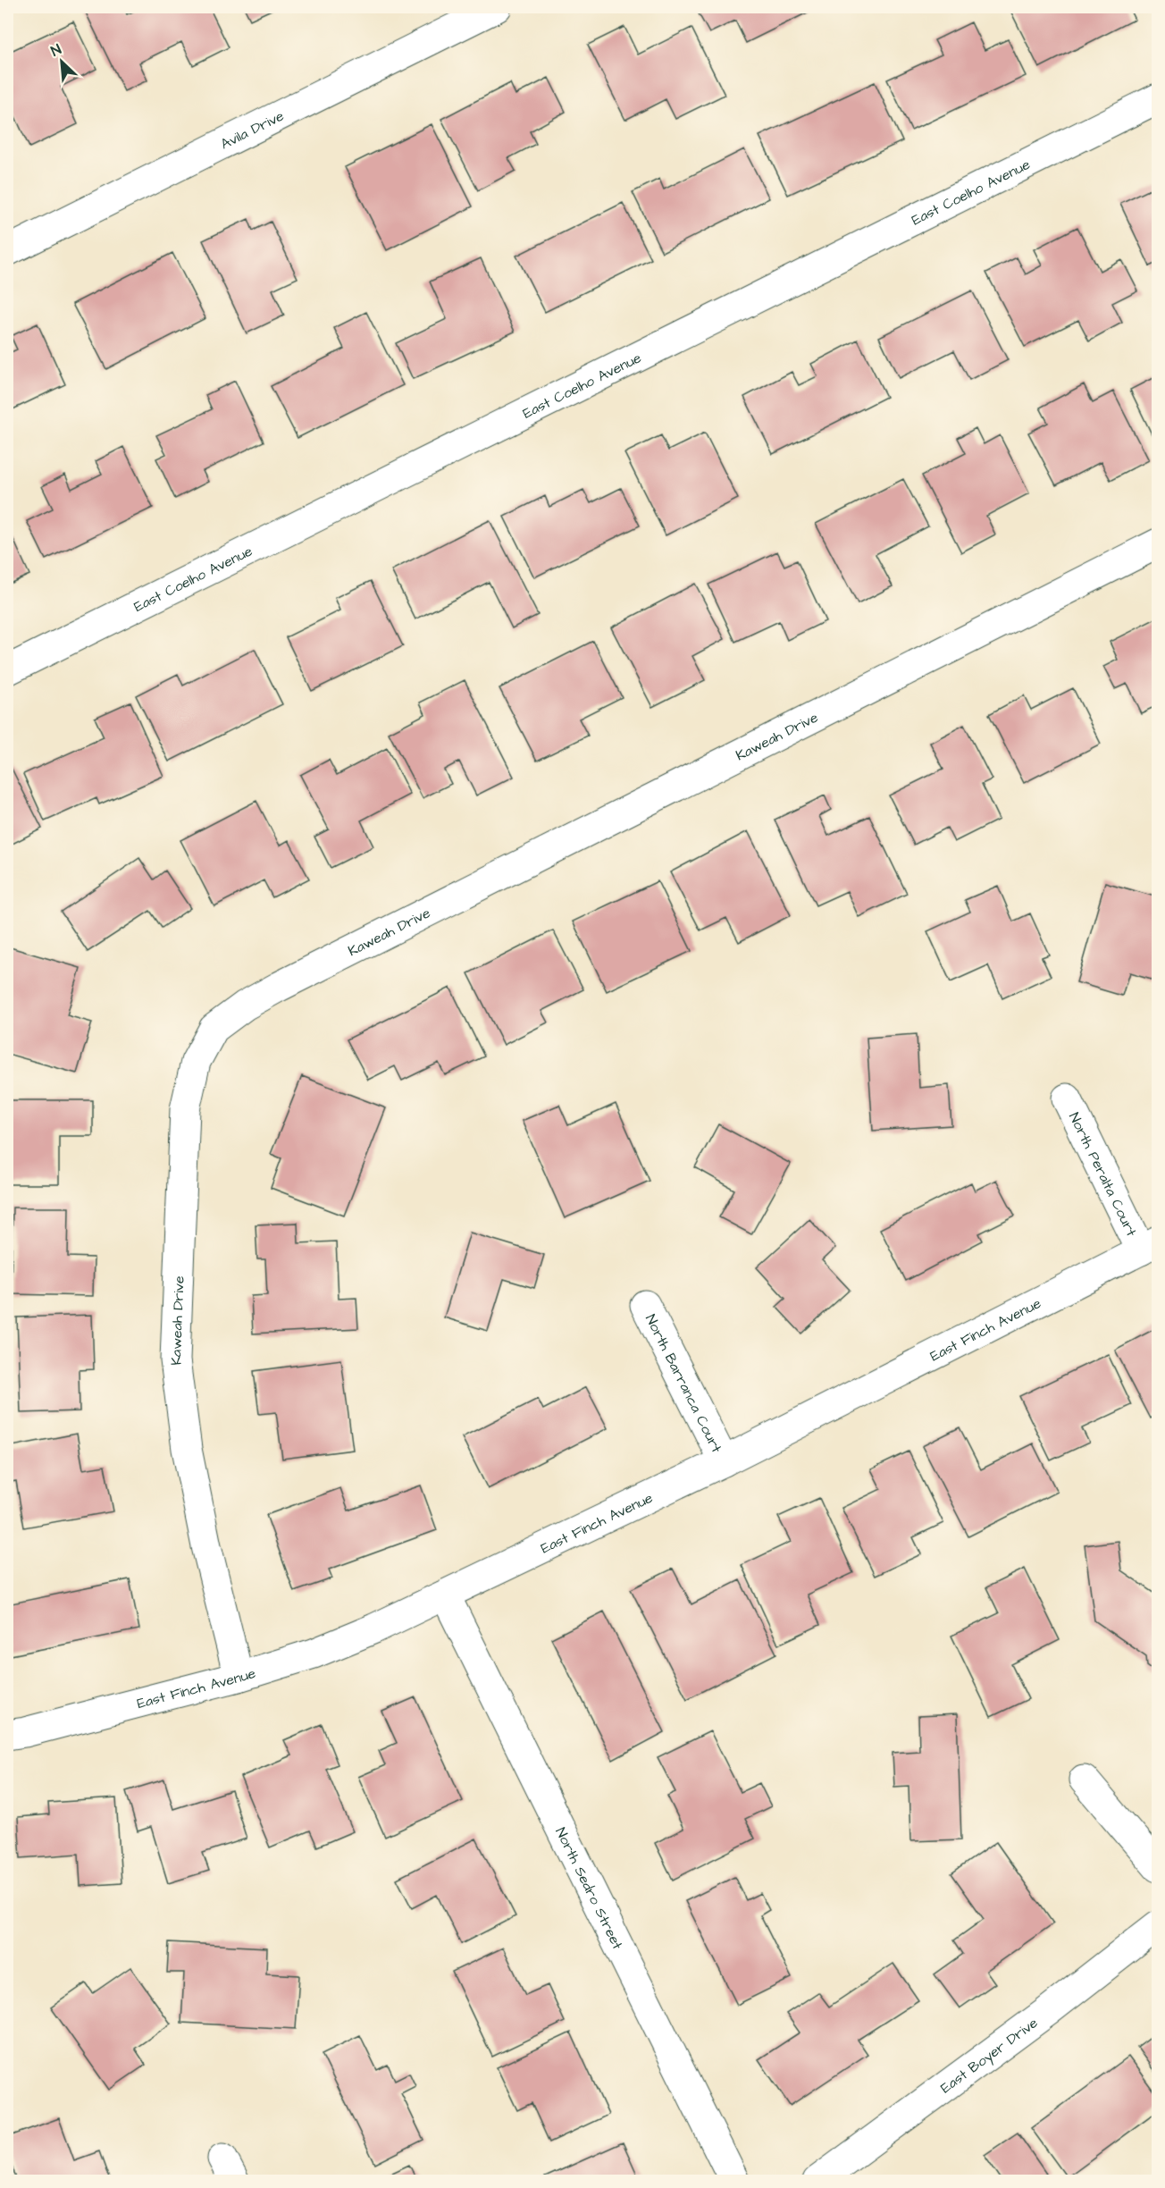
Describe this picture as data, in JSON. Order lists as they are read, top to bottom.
{
  "streets": {
    "street": [
      "Avila Drive",
      "East Coelho Avenue",
      "Kaweah Drive",
      "North Peralta Court",
      "East Finch Avenue",
      "North Barranca Court",
      "North Sedro Street",
      "East Boyer Drive"
    ]
  },
  "crossings": [
    ["Kaweah Drive", "East Finch Avenue"],
    ["North Peralta Court", "East Finch Avenue"],
    ["East Finch Avenue", "North Barranca Court"],
    ["East Finch Avenue", "North Sedro Street"]
  ],
  "north": "top left"
}
